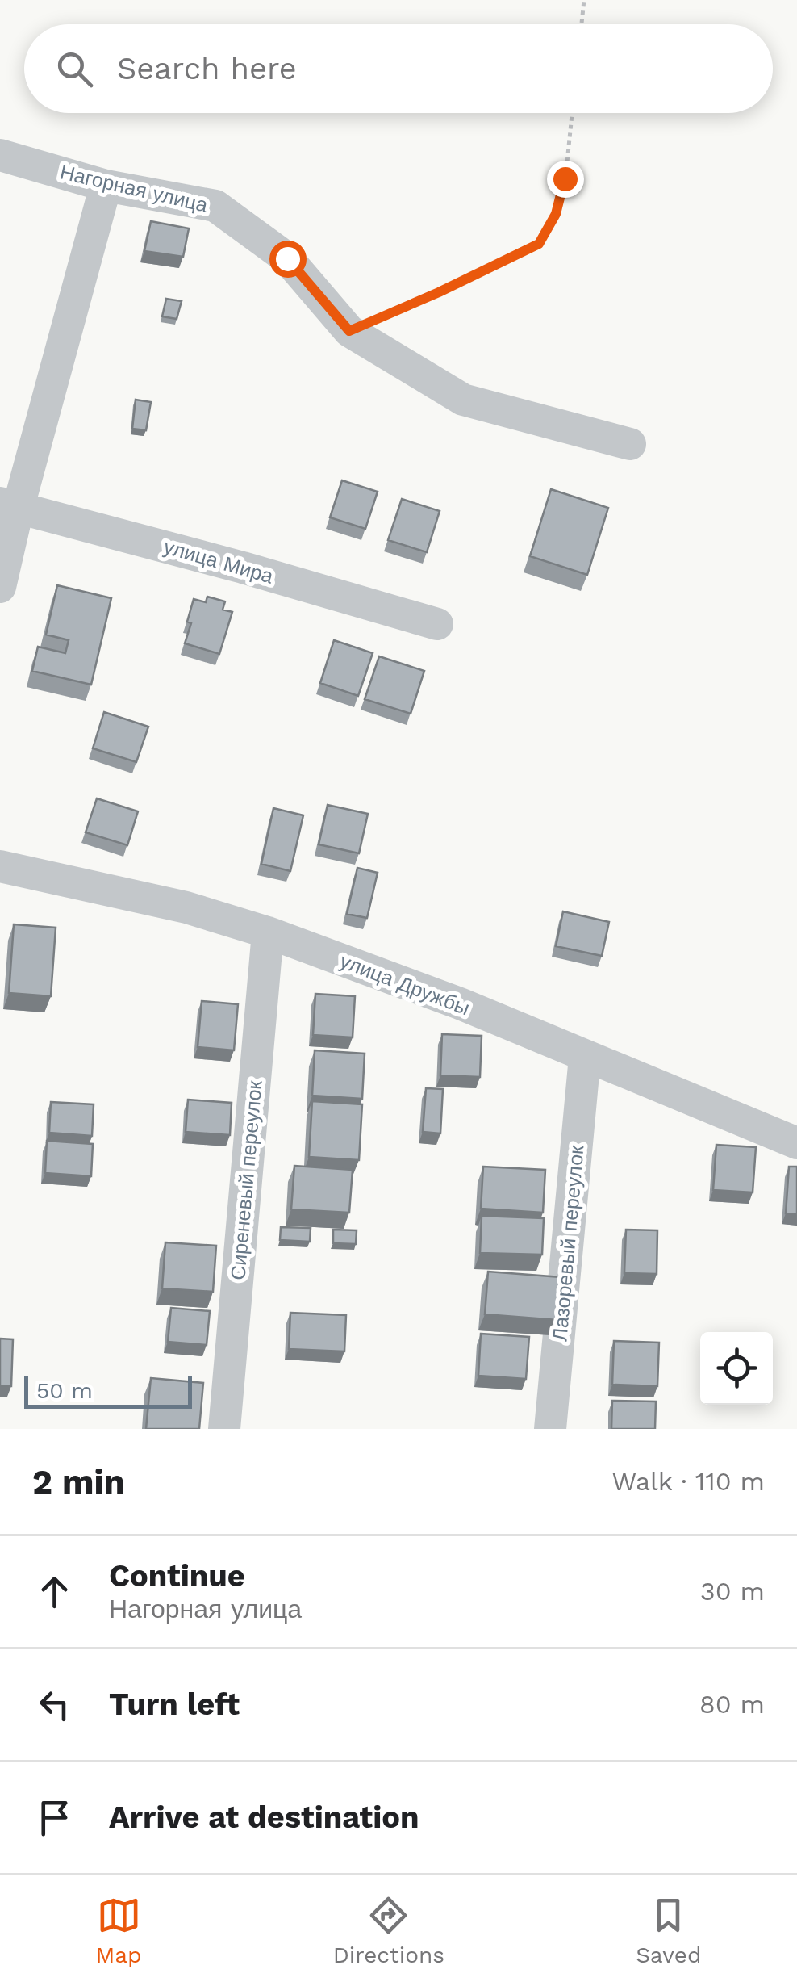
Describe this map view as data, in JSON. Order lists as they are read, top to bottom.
{
  "streets": {
    "street": [
      "Нагорная улица",
      "улица Мира",
      "улица Дружбы",
      "Сиреневый переулок",
      "Лазоревый переулок"
    ]
  },
  "crossings": [
    ["улица Дружбы", "Сиреневый переулок"],
    ["улица Дружбы", "Лазоревый переулок"]
  ],
  "scale_bar": "50 m",
  "page": {
    "search": "Search here",
    "scale": "50 m",
    "heading": ["2 min", "Walk · 110 m"],
    "list": [
      ["Continue", "Нагорная улица", "30 m"],
      ["Turn left", "80 m"],
      "Arrive at destination"
    ],
    "nav": ["Map", "Directions", "Saved"]
  }
}
